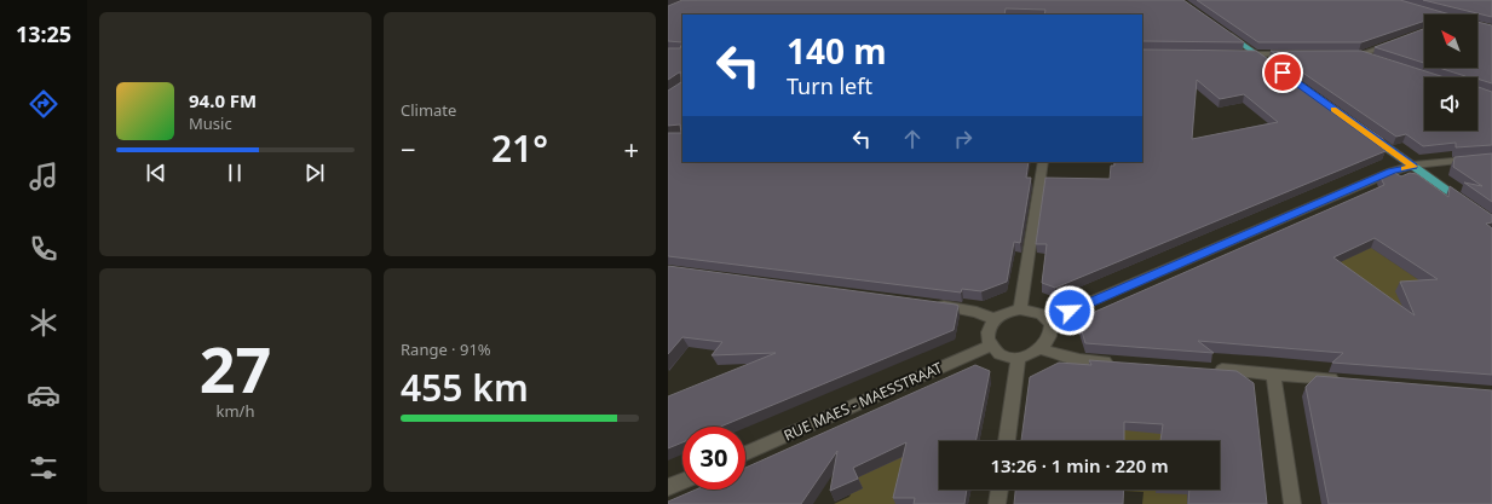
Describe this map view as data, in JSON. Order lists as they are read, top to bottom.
{
  "streets": {
    "street": ["RUE MAES - MAESSTRAAT"]
  },
  "north": "top left",
  "page": {
    "tabs": "13:25",
    "tile": [
      "Climate",
      ["27", "km/h"],
      ["Range · 91%", "455 km"]
    ],
    "turn": ["140 m", "Turn left"],
    "song": ["94.0 FM", "Music"],
    "heat": ["−", "21°", "+"],
    "limit": "30",
    "trip": "13:26 · 1 min · 220 m"
  }
}
